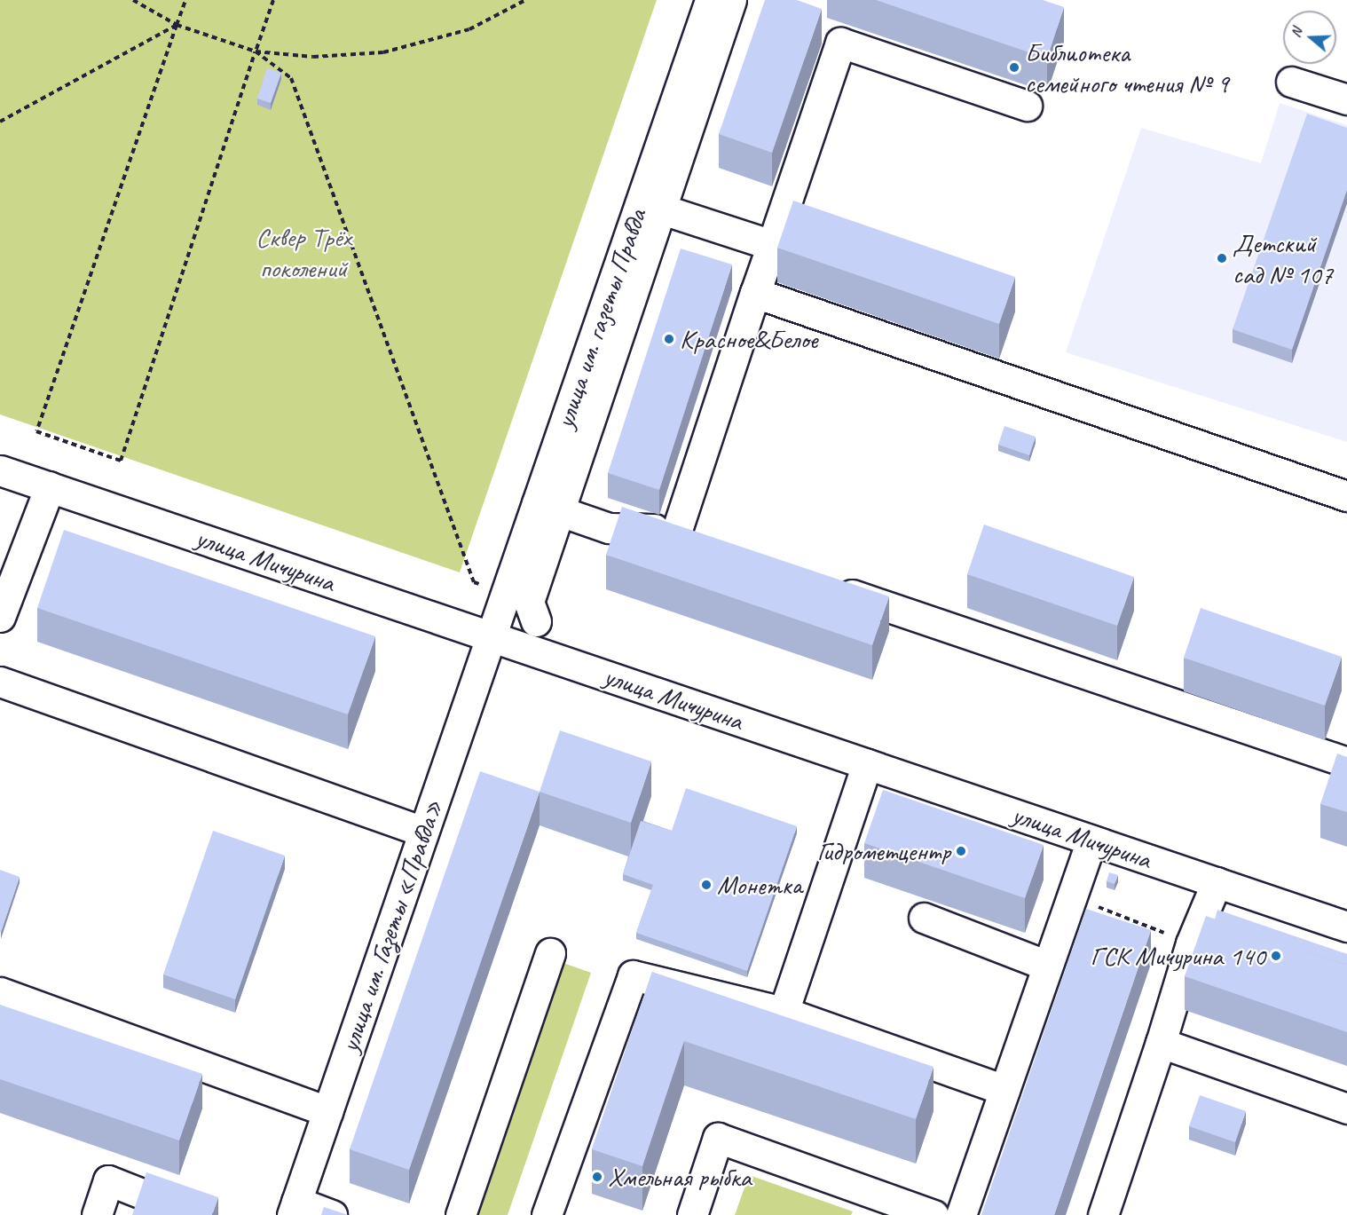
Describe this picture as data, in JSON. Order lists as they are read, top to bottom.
{
  "streets": {
    "street": ["улица им. газеты Правда", "улица Мичурина", "улица им. Газеты «Правда»"]
  },
  "crossings": [
    ["улица им. газеты Правда", "улица Мичурина"],
    ["улица им. газеты Правда", "улица им. Газеты «Правда»"],
    ["улица Мичурина", "улица им. Газеты «Правда»"]
  ],
  "parks": ["Сквер Трёх поколений"],
  "places": [
    "Библиотека семейного чтения № 9",
    "Детский сад № 107",
    "Красное&Белое",
    "Гидрометцентр",
    "Монетка",
    "ГСК Мичурина 140",
    "Хмельная рыбка"
  ],
  "north": "left"
}
